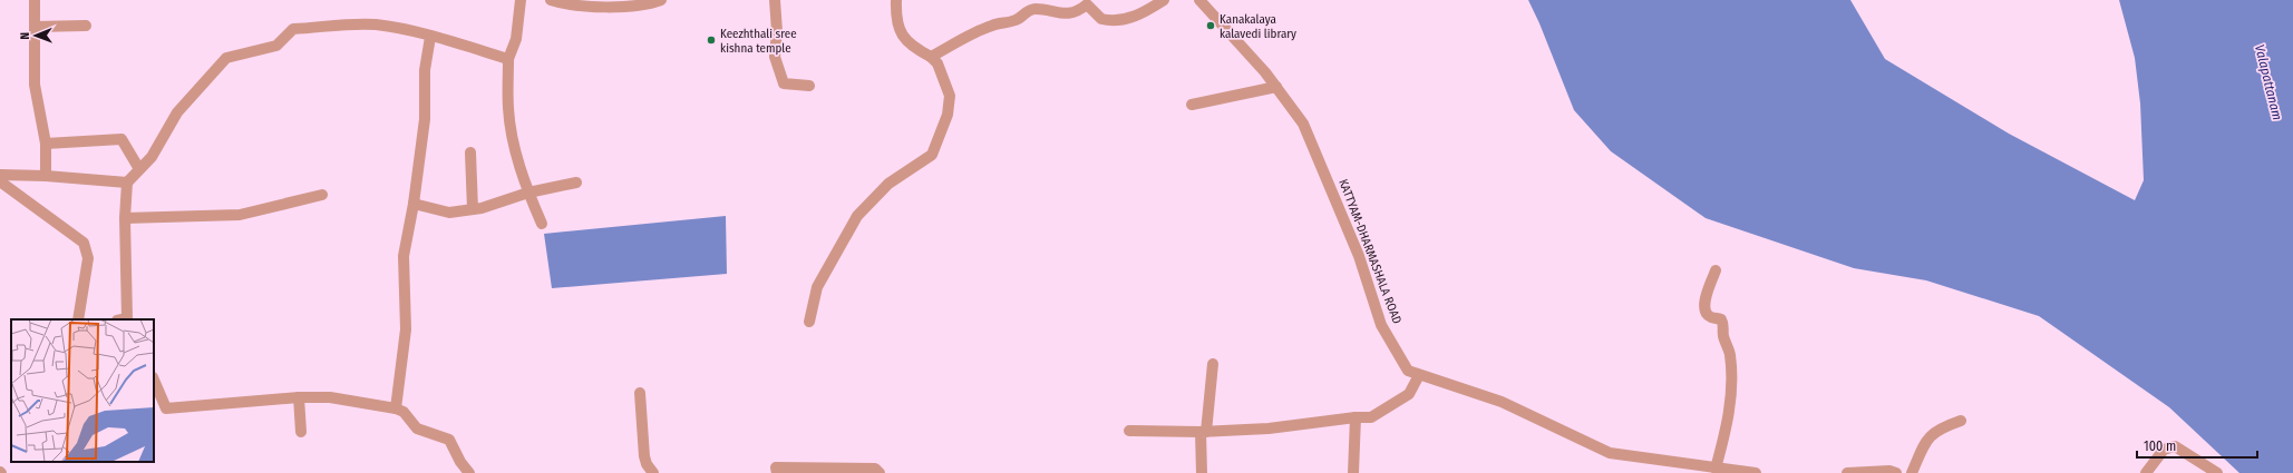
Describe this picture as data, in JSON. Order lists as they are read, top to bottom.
{
  "streets": {
    "street": ["KATTYAM-DHARMASHALA ROAD"]
  },
  "water": ["Valapattanam"],
  "places": ["Kanakalaya kalavedi library", "Keezhthali sree kishna temple"],
  "scale_bar": "100 m",
  "north": "left"
}
